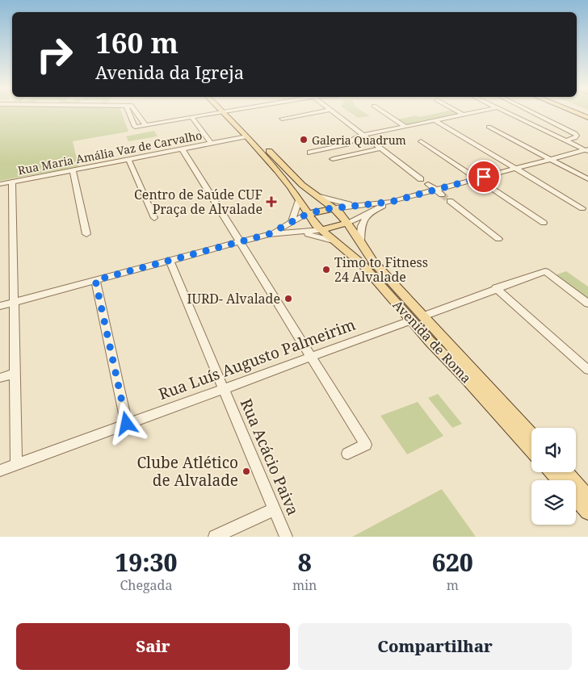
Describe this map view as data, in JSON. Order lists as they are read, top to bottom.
{
  "streets": {
    "main road": ["Avenida de Roma"],
    "street": ["Rua Maria Amália Vaz de Carvalho", "Rua Luís Augusto Palmeirim", "Rua Acácio Paiva"]
  },
  "crossings": [
    ["Avenida de Roma", "Rua Luís Augusto Palmeirim"],
    ["Rua Luís Augusto Palmeirim", "Rua Acácio Paiva"]
  ],
  "places": {
    "other": [
      "Galeria Quadrum",
      "Timo to Fitness 24 Alvalade",
      "IURD- Alvalade",
      "Clube Atlético de Alvalade"
    ],
    "health": ["Centro de Saúde CUF Praça de Alvalade"]
  },
  "page": {
    "turn": ["160 m", "Avenida da Igreja"],
    "eta": [
      "19:30",
      "Chegada",
      "8",
      "min",
      "620",
      "m"
    ],
    "buttons": ["Sair", "Compartilhar"]
  }
}
